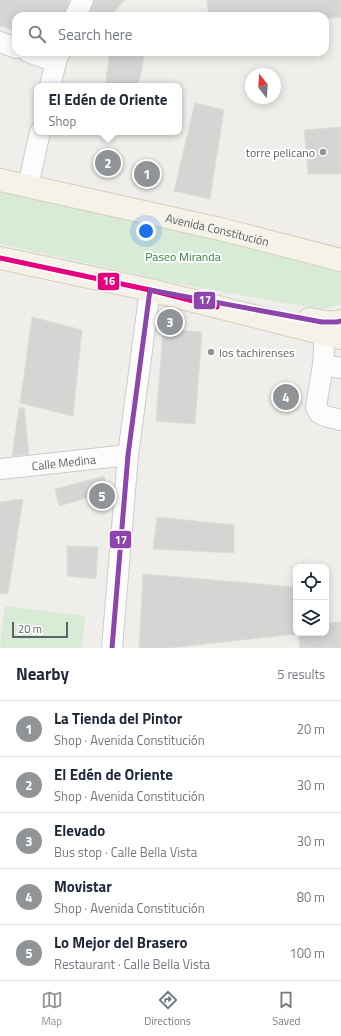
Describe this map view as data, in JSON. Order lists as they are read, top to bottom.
{
  "streets": {
    "main road": ["Avenida Constitución"],
    "street": ["Calle Medina"]
  },
  "parks": ["Paseo Miranda"],
  "places": ["torre pelicano", "los tachirenses"],
  "lines": ["transit line 16", "transit line 17"],
  "scale_bar": "20 m",
  "north": "top",
  "page": {
    "search": "Search here",
    "popup": ["El Edén de Oriente", "Shop"],
    "pins": [
      "2",
      "1",
      "3",
      "4",
      "5"
    ],
    "scale": "20 m",
    "heading": ["Nearby", "5 results"],
    "list": [
      {
        "mark": "1",
        "name": "La Tienda del Pintor",
        "note": "Shop · Avenida Constitución",
        "value": "20 m"
      },
      {
        "mark": "2",
        "name": "El Edén de Oriente",
        "note": "Shop · Avenida Constitución",
        "value": "30 m"
      },
      {
        "mark": "3",
        "name": "Elevado",
        "note": "Bus stop · Calle Bella Vista",
        "value": "30 m"
      },
      {
        "mark": "4",
        "name": "Movistar",
        "note": "Shop · Avenida Constitución",
        "value": "80 m"
      },
      {
        "mark": "5",
        "name": "Lo Mejor del Brasero",
        "note": "Restaurant · Calle Bella Vista",
        "value": "100 m"
      }
    ],
    "nav": ["Map", "Directions", "Saved"]
  }
}
